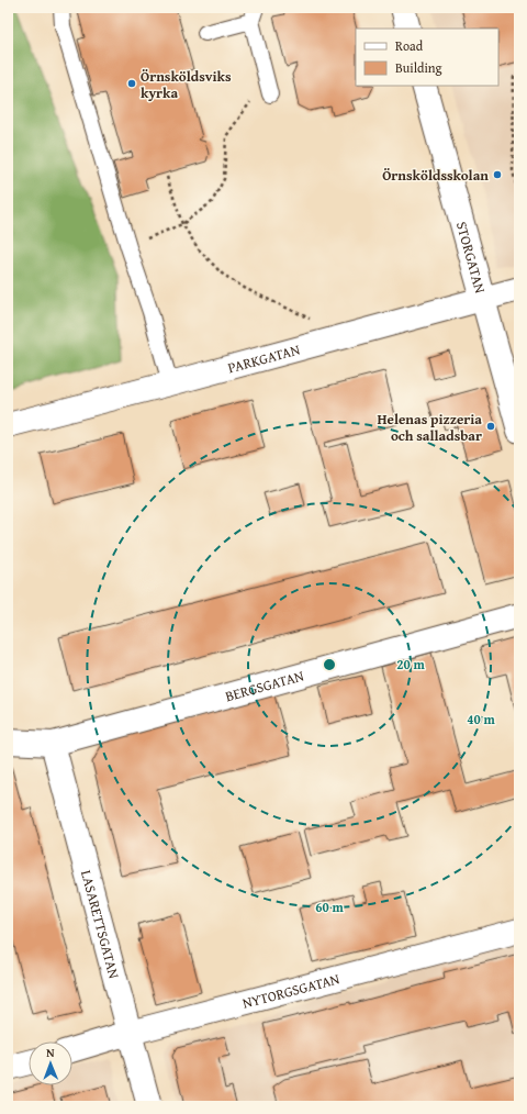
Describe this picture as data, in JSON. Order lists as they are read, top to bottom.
{
  "streets": {
    "street": [
      "STORGATAN",
      "PARKGATAN",
      "BERGSGATAN",
      "LASARETTSGATAN",
      "NYTORGSGATAN"
    ]
  },
  "crossings": [
    ["STORGATAN", "PARKGATAN"],
    ["BERGSGATAN", "LASARETTSGATAN"],
    ["LASARETTSGATAN", "NYTORGSGATAN"]
  ],
  "places": ["Örnsköldsviks kyrka", "Örnsköldsskolan", "Helenas pizzeria och salladsbar"],
  "legend": ["Road", "Building"],
  "north": "top",
  "rings": ["20 m", "40 m", "60 m"]
}
